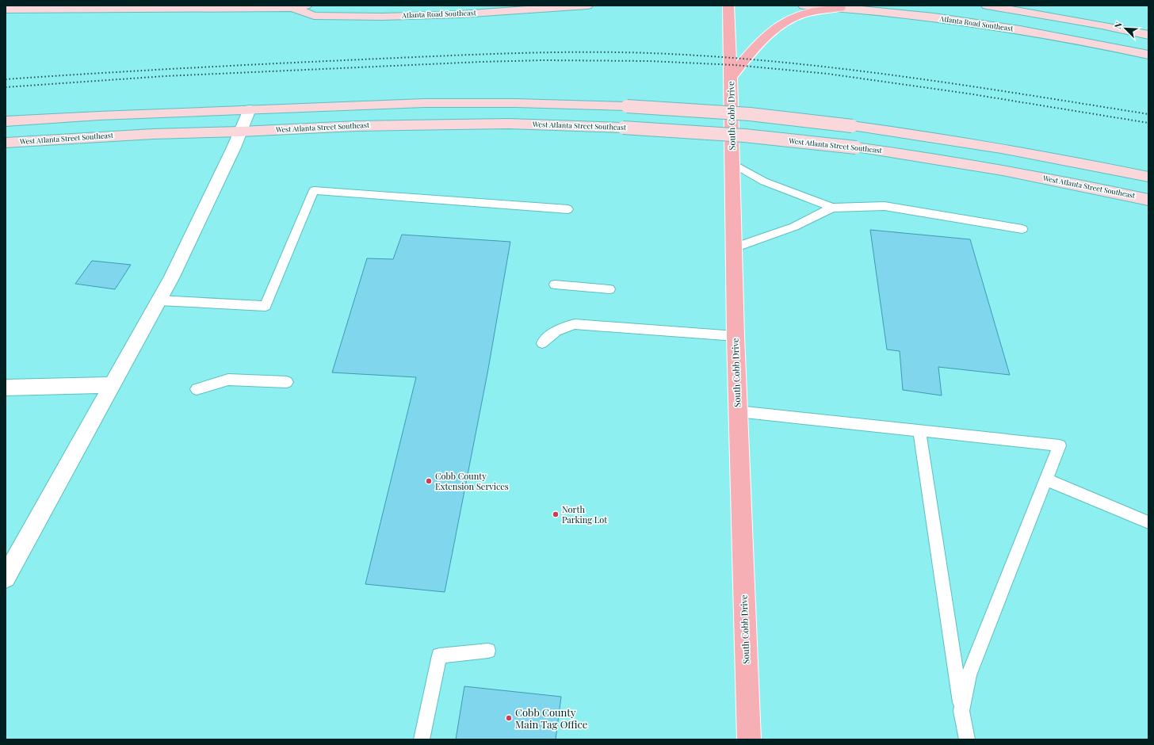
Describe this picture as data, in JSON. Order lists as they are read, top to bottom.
{
  "streets": {
    "main road": ["South Cobb Drive"],
    "street": ["Atlanta Road Southeast", "West Atlanta Street Southeast"]
  },
  "places": ["Cobb County Extension Services", "North Parking Lot", "Cobb County Main Tag Office"],
  "north": "top left"
}
